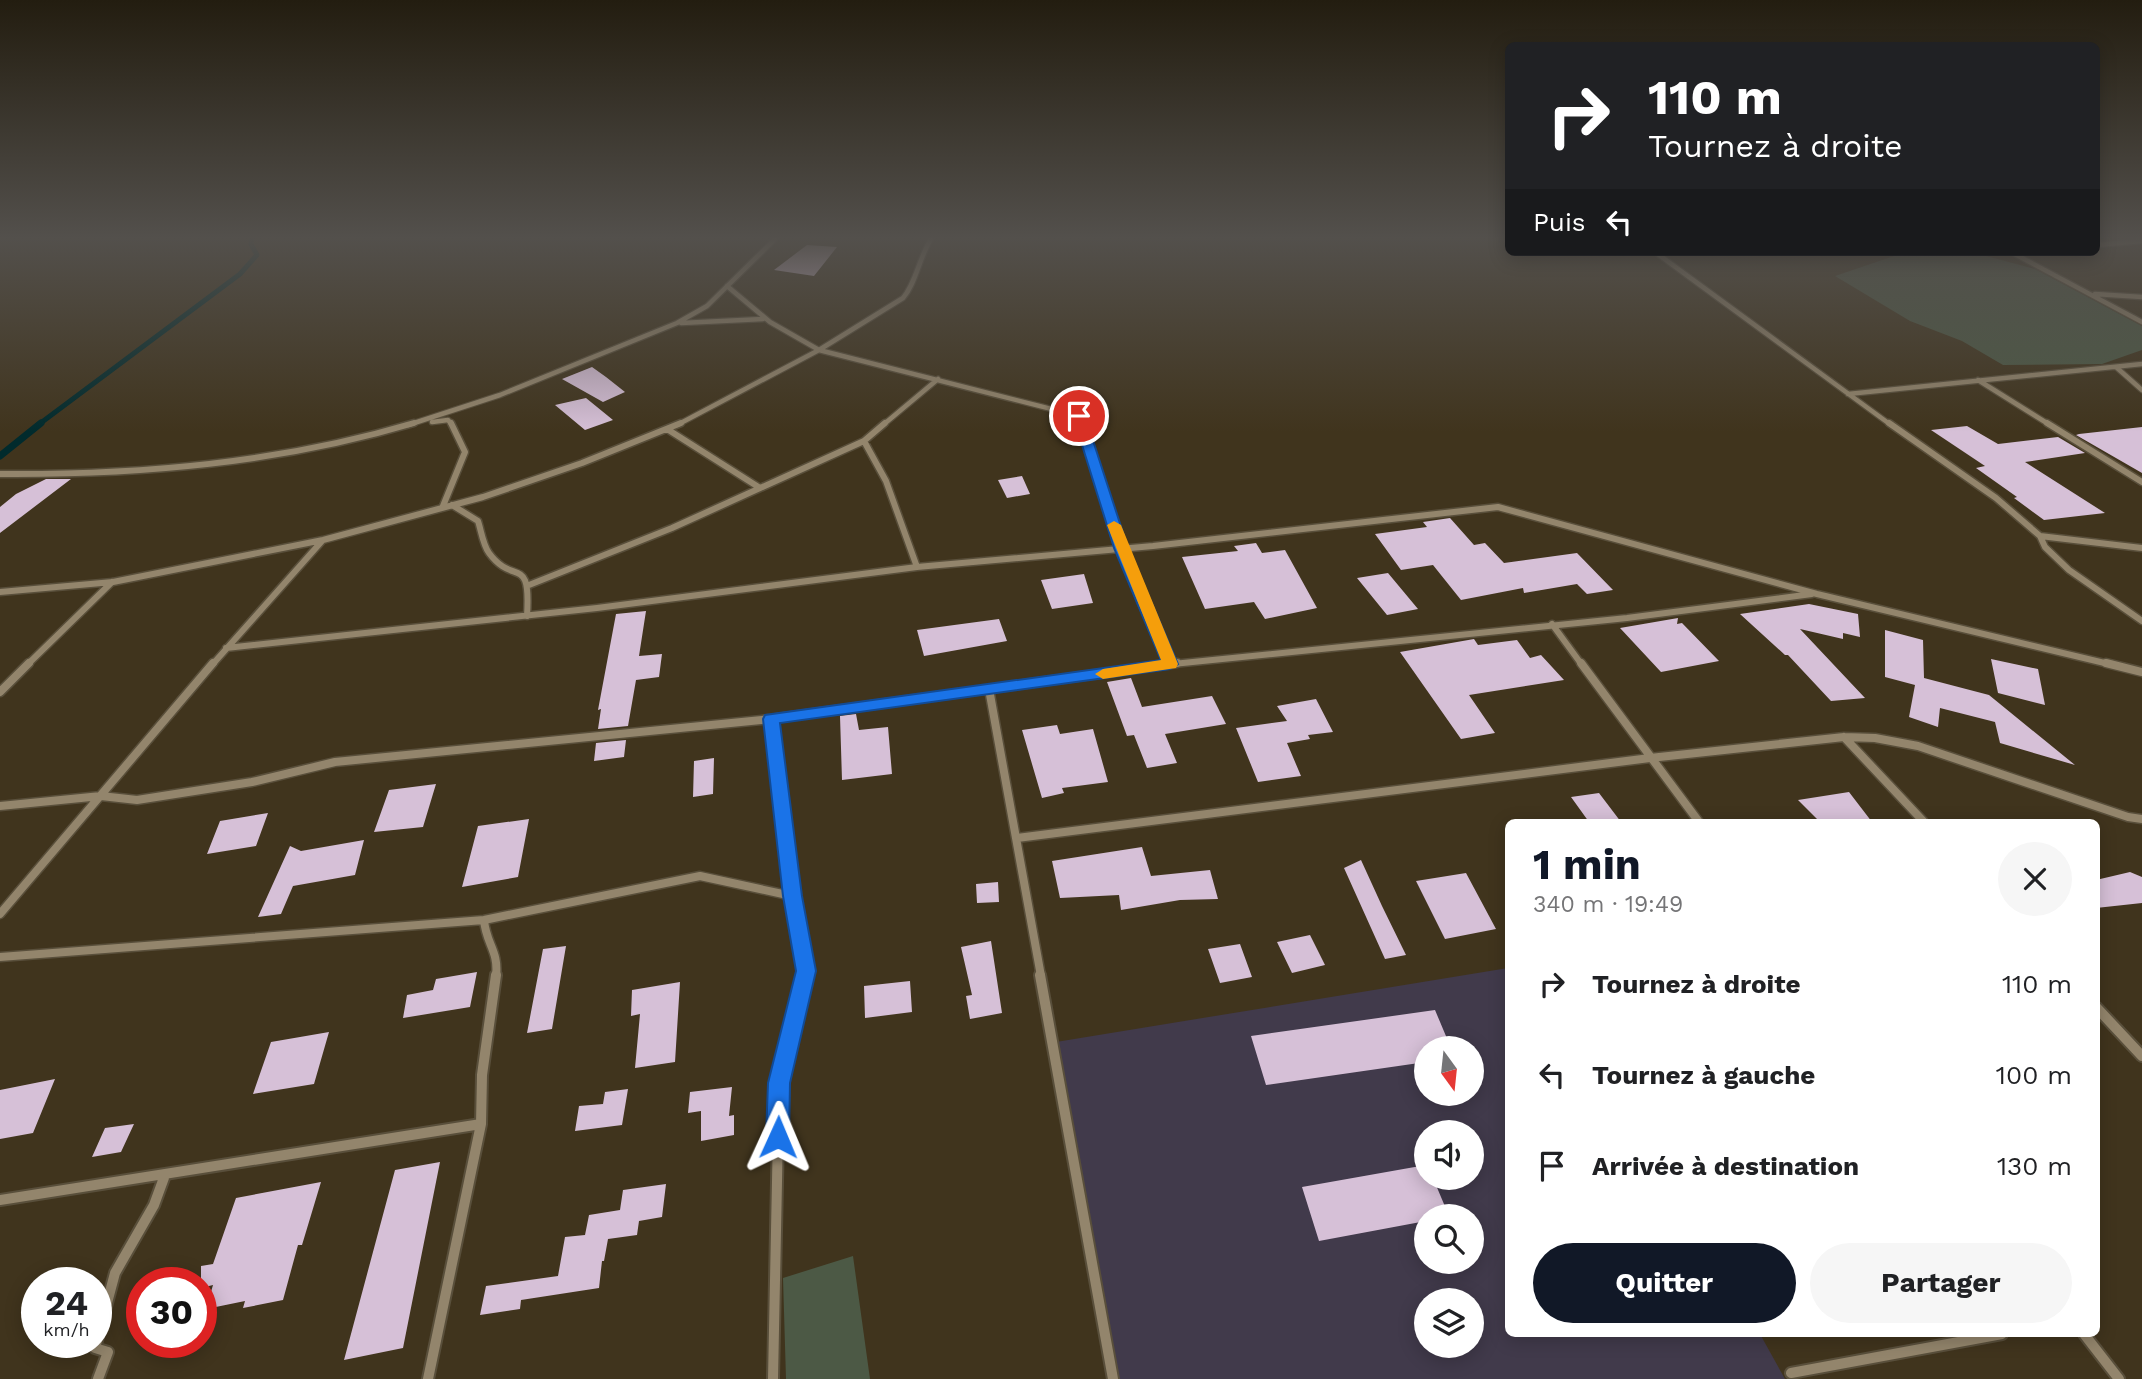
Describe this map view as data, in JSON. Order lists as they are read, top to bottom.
{
  "north": "bottom",
  "page": {
    "turn": ["110 m", "Tournez à droite"],
    "then": "Puis",
    "heading": ["1 min", "340 m · 19:49"],
    "list": [
      {
        "name": "Tournez à droite",
        "value": "110 m"
      },
      {
        "name": "Tournez à gauche",
        "value": "100 m"
      },
      {
        "name": "Arrivée à destination",
        "value": "130 m"
      }
    ],
    "buttons": ["Quitter", "Partager"],
    "speed": "24 km/h",
    "limit": "30"
  }
}
